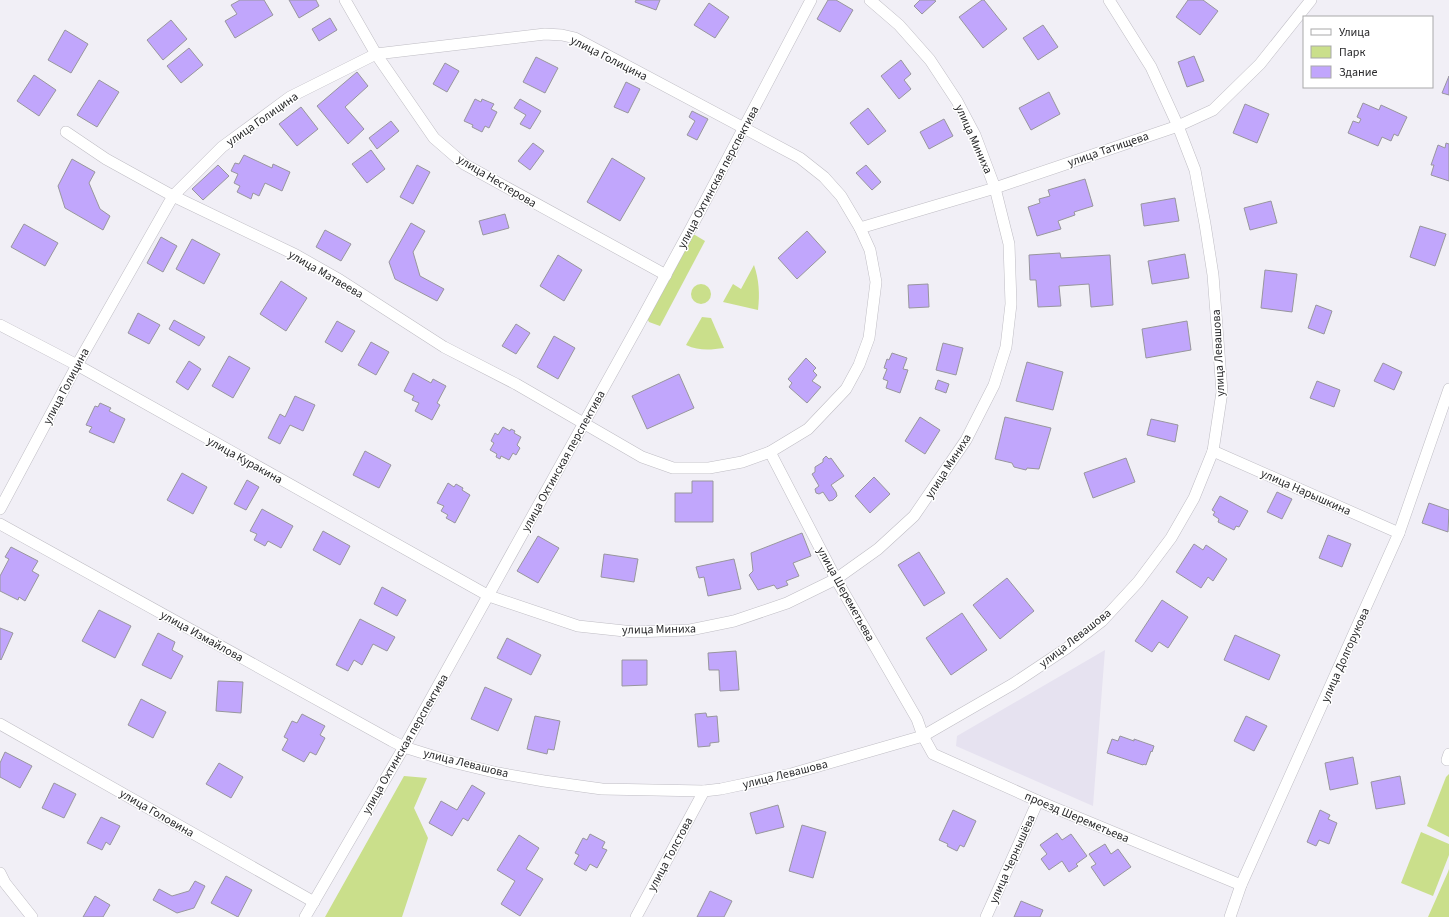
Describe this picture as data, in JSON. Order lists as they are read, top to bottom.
{
  "streets": {
    "street": [
      "улица Голицина",
      "улица Миниха",
      "улица Татищева",
      "улица Охтинская перспектива",
      "улица Нестерова",
      "улица Матвеева",
      "улица Левашова",
      "улица Куракина",
      "улица Нарышкина",
      "улица Шереметьева",
      "улица Измайлова",
      "улица Долгорукова",
      "улица Головина",
      "проезд Шереметьева",
      "улица Толстова",
      "улица Чернышёва"
    ]
  },
  "crossings": [
    ["улица Голицина", "улица Татищева"],
    ["улица Голицина", "улица Охтинская перспектива"],
    ["улица Голицина", "улица Нестерова"],
    ["улица Голицина", "улица Матвеева"],
    ["улица Голицина", "улица Куракина"],
    ["улица Голицина", "улица Шереметьева"],
    ["улица Миниха", "улица Татищева"],
    ["улица Миниха", "улица Охтинская перспектива"],
    ["улица Миниха", "улица Куракина"],
    ["улица Миниха", "улица Шереметьева"],
    ["улица Татищева", "улица Левашова"],
    ["улица Охтинская перспектива", "улица Нестерова"],
    ["улица Охтинская перспектива", "улица Матвеева"],
    ["улица Охтинская перспектива", "улица Левашова"],
    ["улица Охтинская перспектива", "улица Куракина"],
    ["улица Охтинская перспектива", "улица Измайлова"],
    ["улица Охтинская перспектива", "улица Головина"],
    ["улица Матвеева", "улица Шереметьева"],
    ["улица Левашова", "улица Нарышкина"],
    ["улица Левашова", "улица Шереметьева"],
    ["улица Левашова", "улица Измайлова"],
    ["улица Левашова", "проезд Шереметьева"],
    ["улица Левашова", "улица Толстова"],
    ["улица Нарышкина", "улица Долгорукова"],
    ["улица Шереметьева", "проезд Шереметьева"],
    ["улица Долгорукова", "проезд Шереметьева"],
    ["проезд Шереметьева", "улица Чернышёва"]
  ],
  "legend": ["Улица", "Парк", "Здание"]
}
